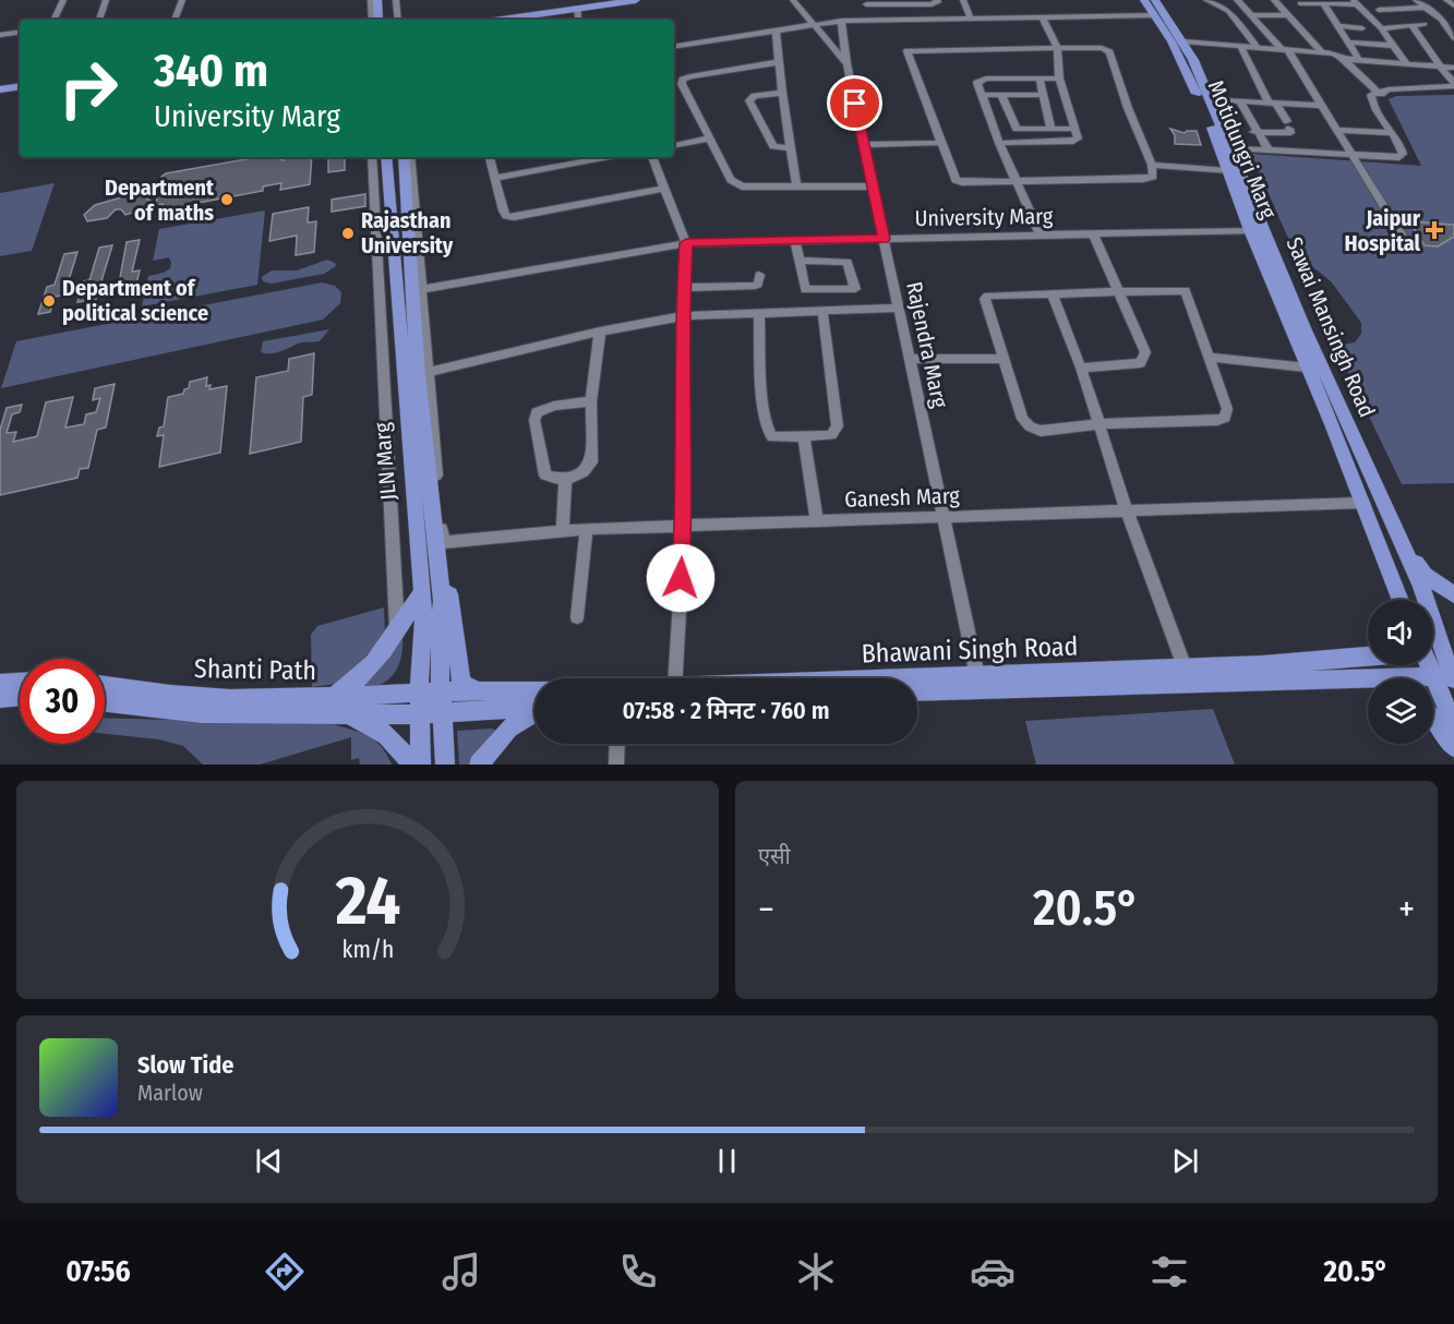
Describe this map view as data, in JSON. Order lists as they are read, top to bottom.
{
  "streets": {
    "main road": [
      "Motidungri Marg",
      "Sawai Mansingh Road",
      "JLN Marg",
      "Bhawani Singh Road",
      "Shanti Path"
    ],
    "street": ["University Marg", "Rajendra Marg", "Ganesh Marg"]
  },
  "crossings": [
    ["Motidungri Marg", "University Marg"],
    ["Motidungri Marg", "Sawai Mansingh Road"],
    ["Motidungri Marg", "Ganesh Marg"],
    ["University Marg", "Sawai Mansingh Road"],
    ["University Marg", "Rajendra Marg"],
    ["University Marg", "JLN Marg"],
    ["Sawai Mansingh Road", "Bhawani Singh Road"],
    ["Rajendra Marg", "Ganesh Marg"],
    ["Rajendra Marg", "Bhawani Singh Road"],
    ["JLN Marg", "Ganesh Marg"],
    ["JLN Marg", "Shanti Path"]
  ],
  "places": {
    "other": ["Department of maths", "Rajasthan University", "Department of political science"],
    "health": ["Jaipur Hospital"]
  },
  "page": {
    "turn": ["340 m", "University Marg"],
    "limit": "30",
    "trip": "07:58 · 2 मिनट · 760 m",
    "tile": "एसी",
    "heat": ["−", "20.5°", "+"],
    "song": ["Slow Tide", "Marlow"],
    "tabs": ["07:56", "20.5°"],
    "gauge": ["24", "km/h"]
  }
}
